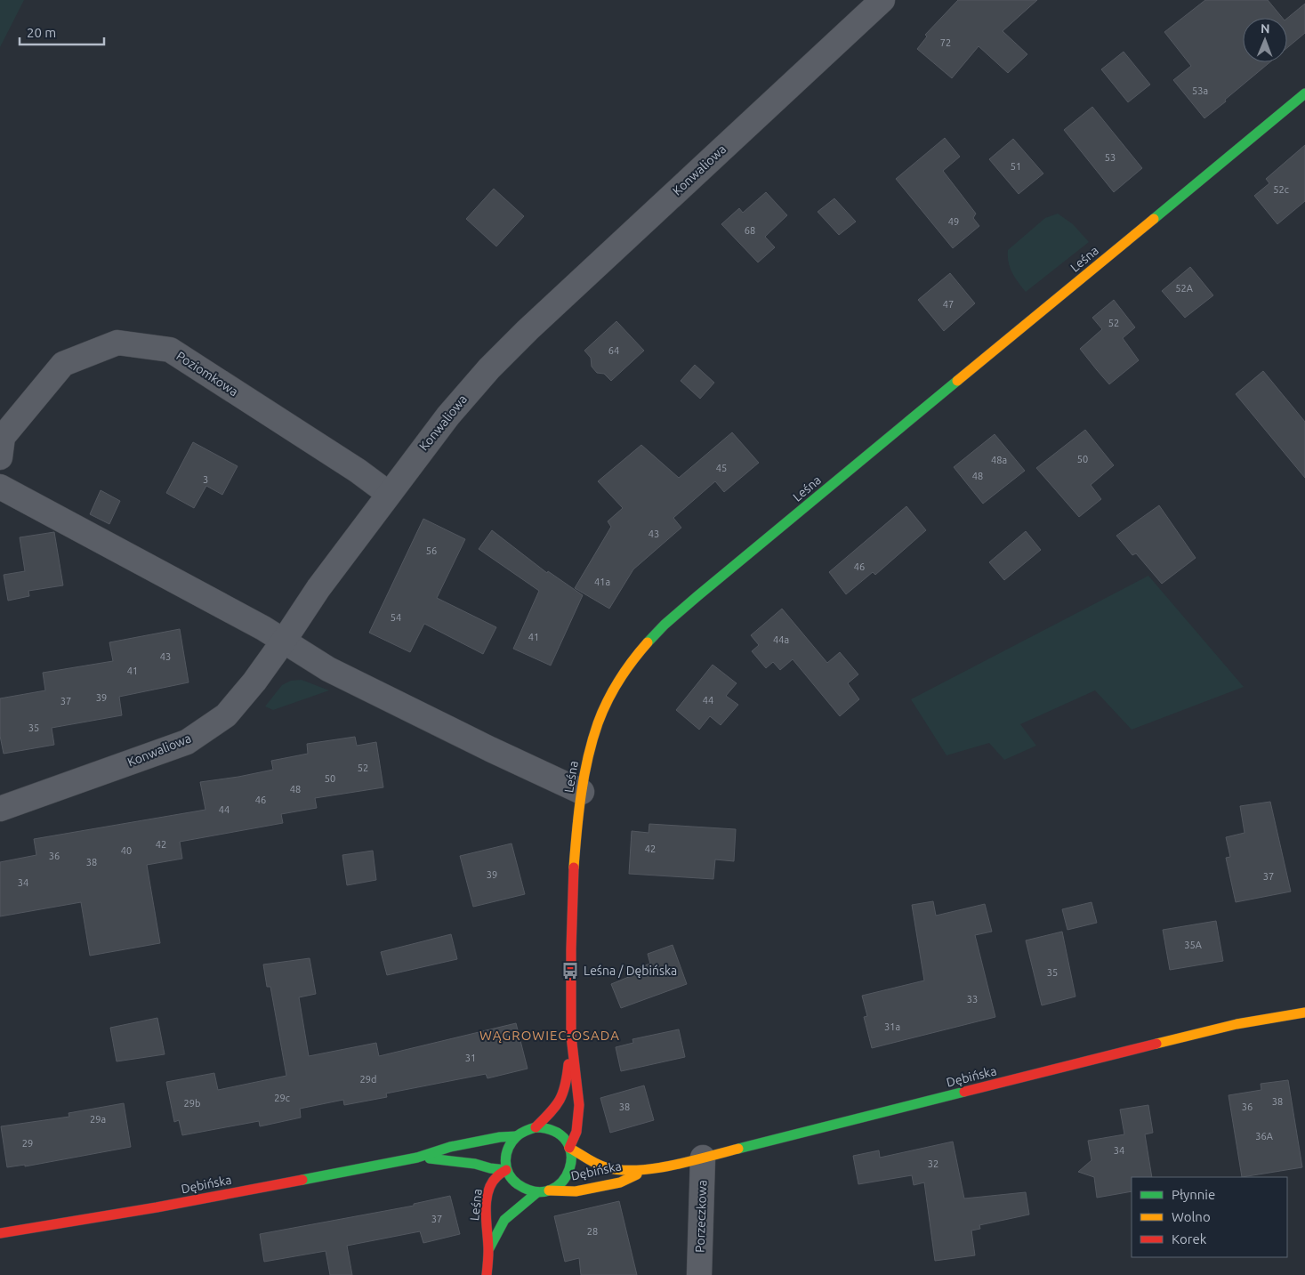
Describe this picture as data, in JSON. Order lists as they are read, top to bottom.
{
  "streets": {
    "street": [
      "Konwaliowa",
      "Leśna",
      "Poziomkowa",
      "Dębińska",
      "Porzeczkowa"
    ]
  },
  "crossings": [
    ["Konwaliowa", "Poziomkowa"],
    ["Leśna", "Dębińska"],
    ["Dębińska", "Porzeczkowa"]
  ],
  "districts": ["WĄGROWIEC-OSADA"],
  "places": {
    "bus stop": ["Leśna / Dębińska"]
  },
  "house_numbers": [
    "72",
    "53a",
    "53",
    "51",
    "52c",
    "49",
    "68",
    "52A",
    "47",
    "52",
    "64",
    "50",
    "48a",
    "45",
    "48",
    "3",
    "43",
    "56",
    "46",
    "41a",
    "54",
    "41",
    "44a",
    "43",
    "41",
    "39",
    "44",
    "37",
    "35",
    "52",
    "50",
    "48",
    "46",
    "44",
    "42",
    "42",
    "40",
    "36",
    "38",
    "39",
    "37",
    "34",
    "35A",
    "35",
    "33",
    "31a",
    "31",
    "29d",
    "29c",
    "38",
    "29b",
    "38",
    "36",
    "29a",
    "36A",
    "29",
    "34",
    "32",
    "37",
    "28"
  ],
  "legend": ["Płynnie", "Wolno", "Korek"],
  "scale_bar": "20 m",
  "north": "top"
}
